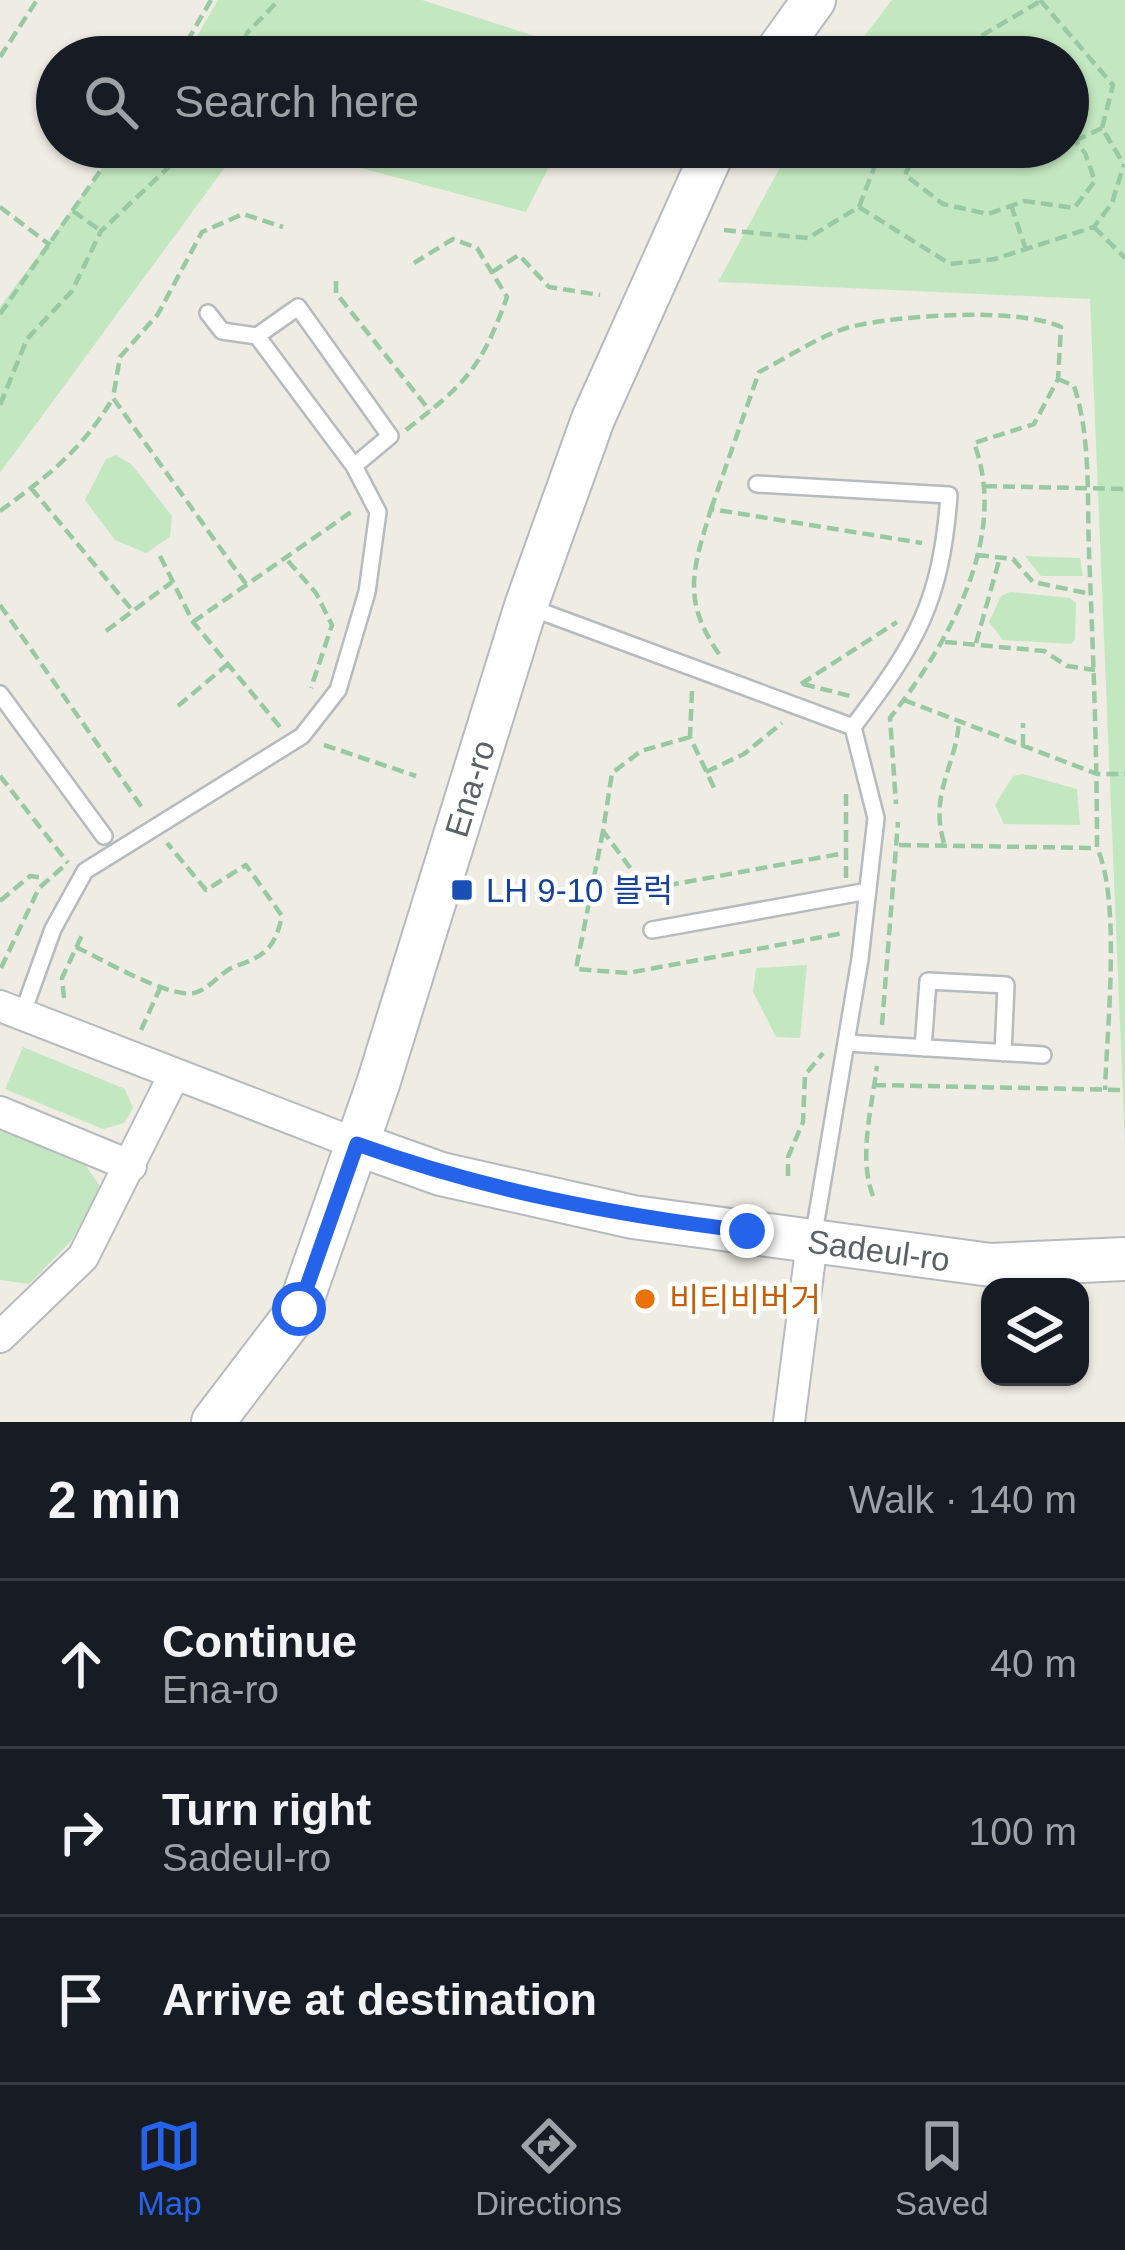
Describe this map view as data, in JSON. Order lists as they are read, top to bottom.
{
  "streets": {
    "street": ["Ena-ro", "Sadeul-ro"]
  },
  "crossings": [
    ["Ena-ro", "Sadeul-ro"]
  ],
  "places": {
    "transit": ["LH 9-10 블럭"],
    "other": ["비티비버거"]
  },
  "page": {
    "search": "Search here",
    "heading": ["2 min", "Walk · 140 m"],
    "list": [
      ["Continue", "Ena-ro", "40 m"],
      ["Turn right", "Sadeul-ro", "100 m"],
      "Arrive at destination"
    ],
    "nav": ["Map", "Directions", "Saved"]
  }
}
